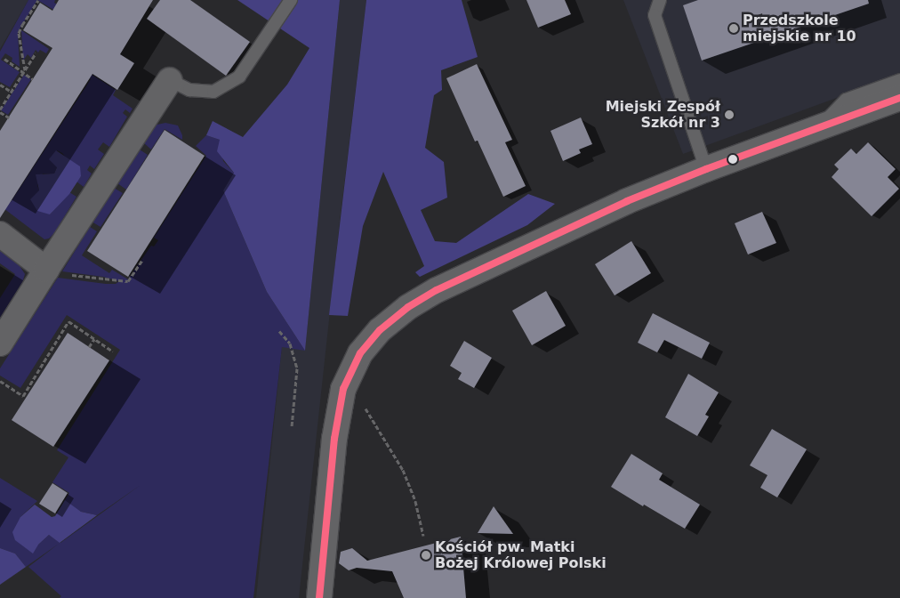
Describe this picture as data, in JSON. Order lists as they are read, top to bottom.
{
  "places": ["Przedszkole miejskie nr 10", "Miejski Zespół Szkół nr 3", "Kościół pw. Matki Bożej Królowej Polski"]
}
